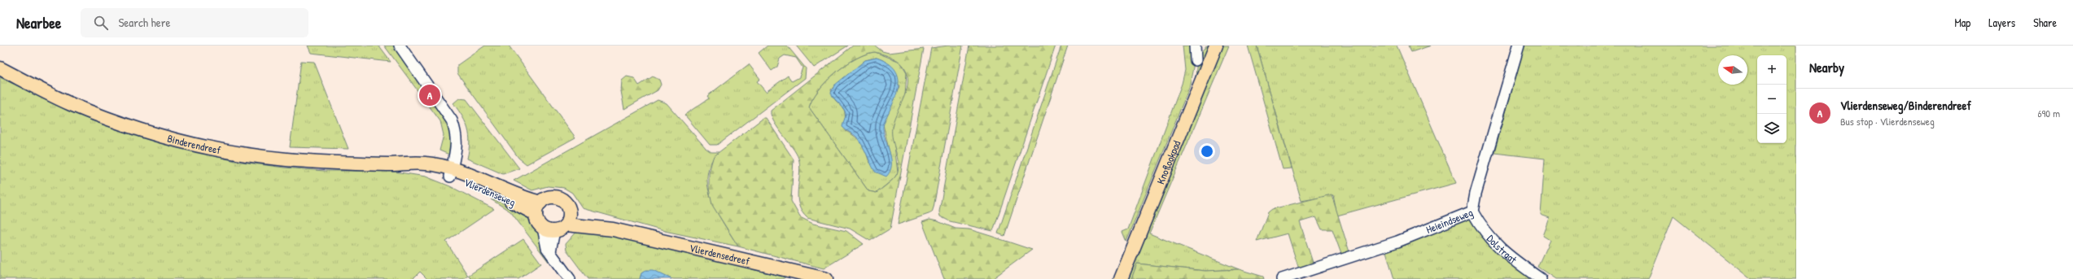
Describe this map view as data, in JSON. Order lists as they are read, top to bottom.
{
  "streets": {
    "main road": [
      "Binderendreef",
      "Knoflookpad",
      "Vlierdenseweg",
      "Vlierdensedreef"
    ],
    "street": ["Heieindseweg", "Dolstraat"]
  },
  "crossings": [
    ["Binderendreef", "Vlierdenseweg"],
    ["Vlierdenseweg", "Vlierdensedreef"],
    ["Heieindseweg", "Dolstraat"]
  ],
  "north": "left",
  "page": {
    "header": "Nearbee",
    "search": "Search here",
    "nav": ["Map", "Layers", "Share"],
    "heading": "Nearby",
    "map_buttons": ["+", "−"],
    "pins": "A",
    "list": [
      {
        "mark": "A",
        "name": "Vlierdenseweg/Binderendreef",
        "note": "Bus stop · Vlierdenseweg",
        "value": "690 m"
      }
    ]
  }
}
